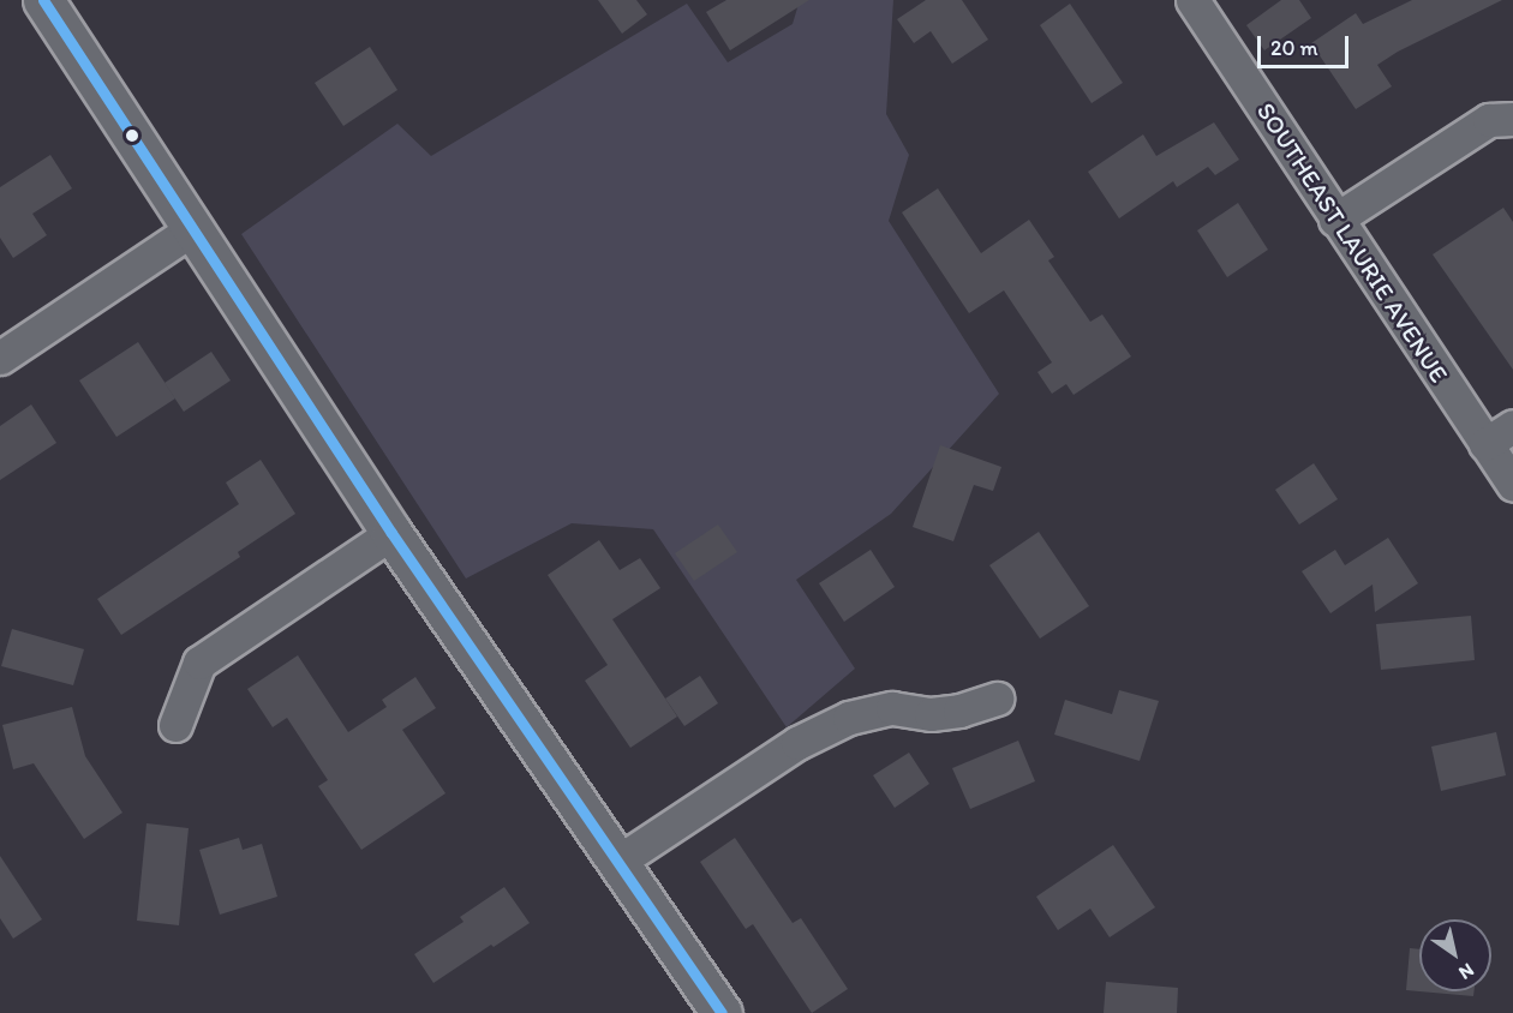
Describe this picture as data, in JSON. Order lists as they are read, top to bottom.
{
  "streets": {
    "street": ["SOUTHEAST LAURIE AVENUE"]
  },
  "scale_bar": "20 m",
  "north": "bottom right"
}
